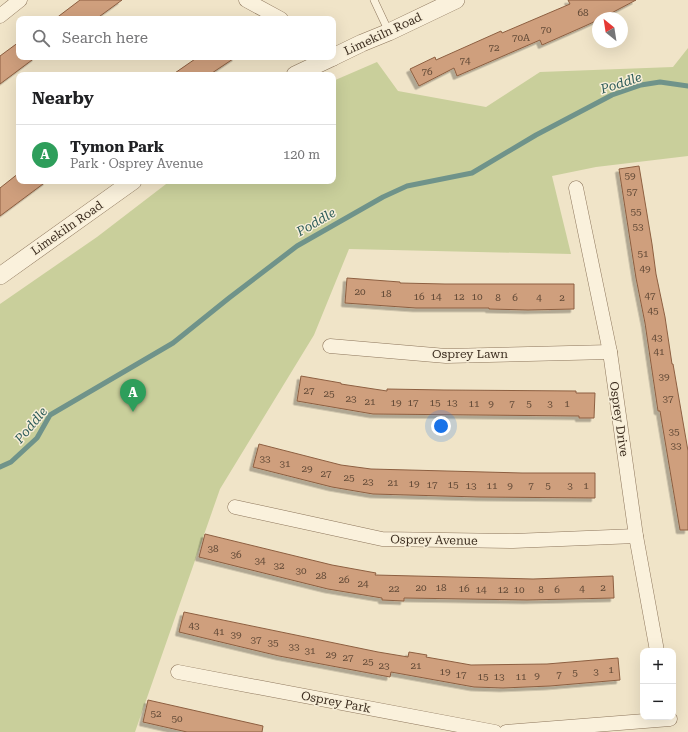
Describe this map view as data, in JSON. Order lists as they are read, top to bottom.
{
  "streets": {
    "street": [
      "Limekiln Road",
      "Osprey Lawn",
      "Osprey Drive",
      "Osprey Avenue",
      "Osprey Park"
    ]
  },
  "crossings": [
    ["Osprey Lawn", "Osprey Drive"],
    ["Osprey Drive", "Osprey Avenue"]
  ],
  "water": ["Poddle"],
  "house_numbers": [
    "68",
    "70",
    "70A",
    "72",
    "74",
    "76",
    "59",
    "57",
    "55",
    "53",
    "51",
    "49",
    "20",
    "18",
    "47",
    "16",
    "14",
    "12",
    "10",
    "8",
    "6",
    "4",
    "2",
    "45",
    "43",
    "41",
    "39",
    "27",
    "25",
    "23",
    "37",
    "21",
    "19",
    "17",
    "15",
    "13",
    "11",
    "9",
    "7",
    "5",
    "3",
    "1",
    "35",
    "33",
    "33",
    "31",
    "29",
    "27",
    "25",
    "23",
    "21",
    "19",
    "17",
    "15",
    "13",
    "11",
    "9",
    "7",
    "5",
    "3",
    "1",
    "38",
    "36",
    "34",
    "32",
    "30",
    "28",
    "26",
    "24",
    "20",
    "18",
    "2",
    "22",
    "16",
    "4",
    "14",
    "12",
    "10",
    "8",
    "6",
    "43",
    "41",
    "39",
    "37",
    "35",
    "33",
    "31",
    "29",
    "27",
    "25",
    "23",
    "21",
    "1",
    "19",
    "3",
    "5",
    "17",
    "7",
    "9",
    "15",
    "13",
    "11",
    "52",
    "50"
  ],
  "north": "top left",
  "page": {
    "search": "Search here",
    "heading": "Nearby",
    "list": [
      {
        "mark": "A",
        "name": "Tymon Park",
        "note": "Park · Osprey Avenue",
        "value": "120 m"
      }
    ],
    "pins": "A",
    "map_buttons": ["+", "−"]
  }
}
